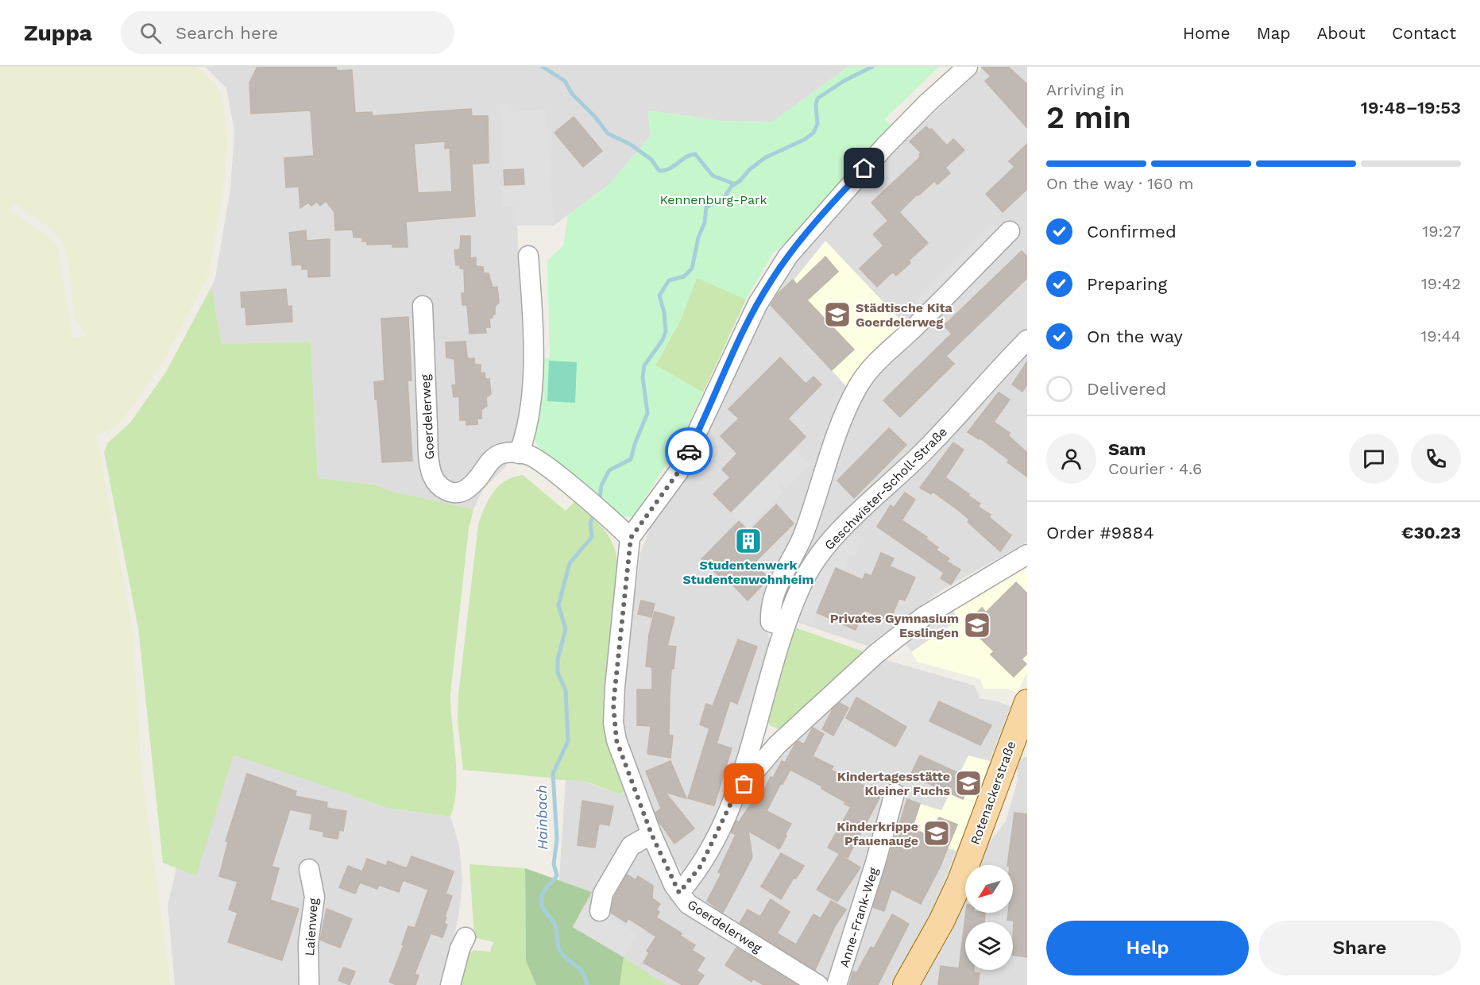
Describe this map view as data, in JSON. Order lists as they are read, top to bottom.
{
  "streets": {
    "main road": ["Rotenackerstraße"],
    "street": [
      "Goerdelerweg",
      "Geschwister-Scholl-Straße",
      "Anne-Frank-Weg",
      "Laienweg"
    ]
  },
  "crossings": [
    ["Goerdelerweg", "Geschwister-Scholl-Straße"]
  ],
  "water": ["Hainbach"],
  "parks": ["Kennenburg-Park"],
  "places": {
    "school or university": [
      "Städtische Kita Goerdelerweg",
      "Privates Gymnasium Esslingen",
      "Kindertagesstätte Kleiner Fuchs",
      "Kinderkrippe Pfauenauge"
    ],
    "building": ["Studentenwerk Studentenwohnheim"]
  },
  "north": "bottom left",
  "page": {
    "header": "Zuppa",
    "search": "Search here",
    "nav": [
      "Home",
      "Map",
      "About",
      "Contact"
    ],
    "heading": ["2 min", "Arriving in", "19:48–19:53"],
    "panel": [
      "Sam",
      "Courier · 4.6",
      "Order #9884",
      "€30.23"
    ],
    "bar": "On the way · 160 m",
    "list": [
      ["Confirmed", "19:27"],
      ["Preparing", "19:42"],
      ["On the way", "19:44"],
      "Delivered"
    ],
    "buttons": ["Help", "Share"]
  }
}
